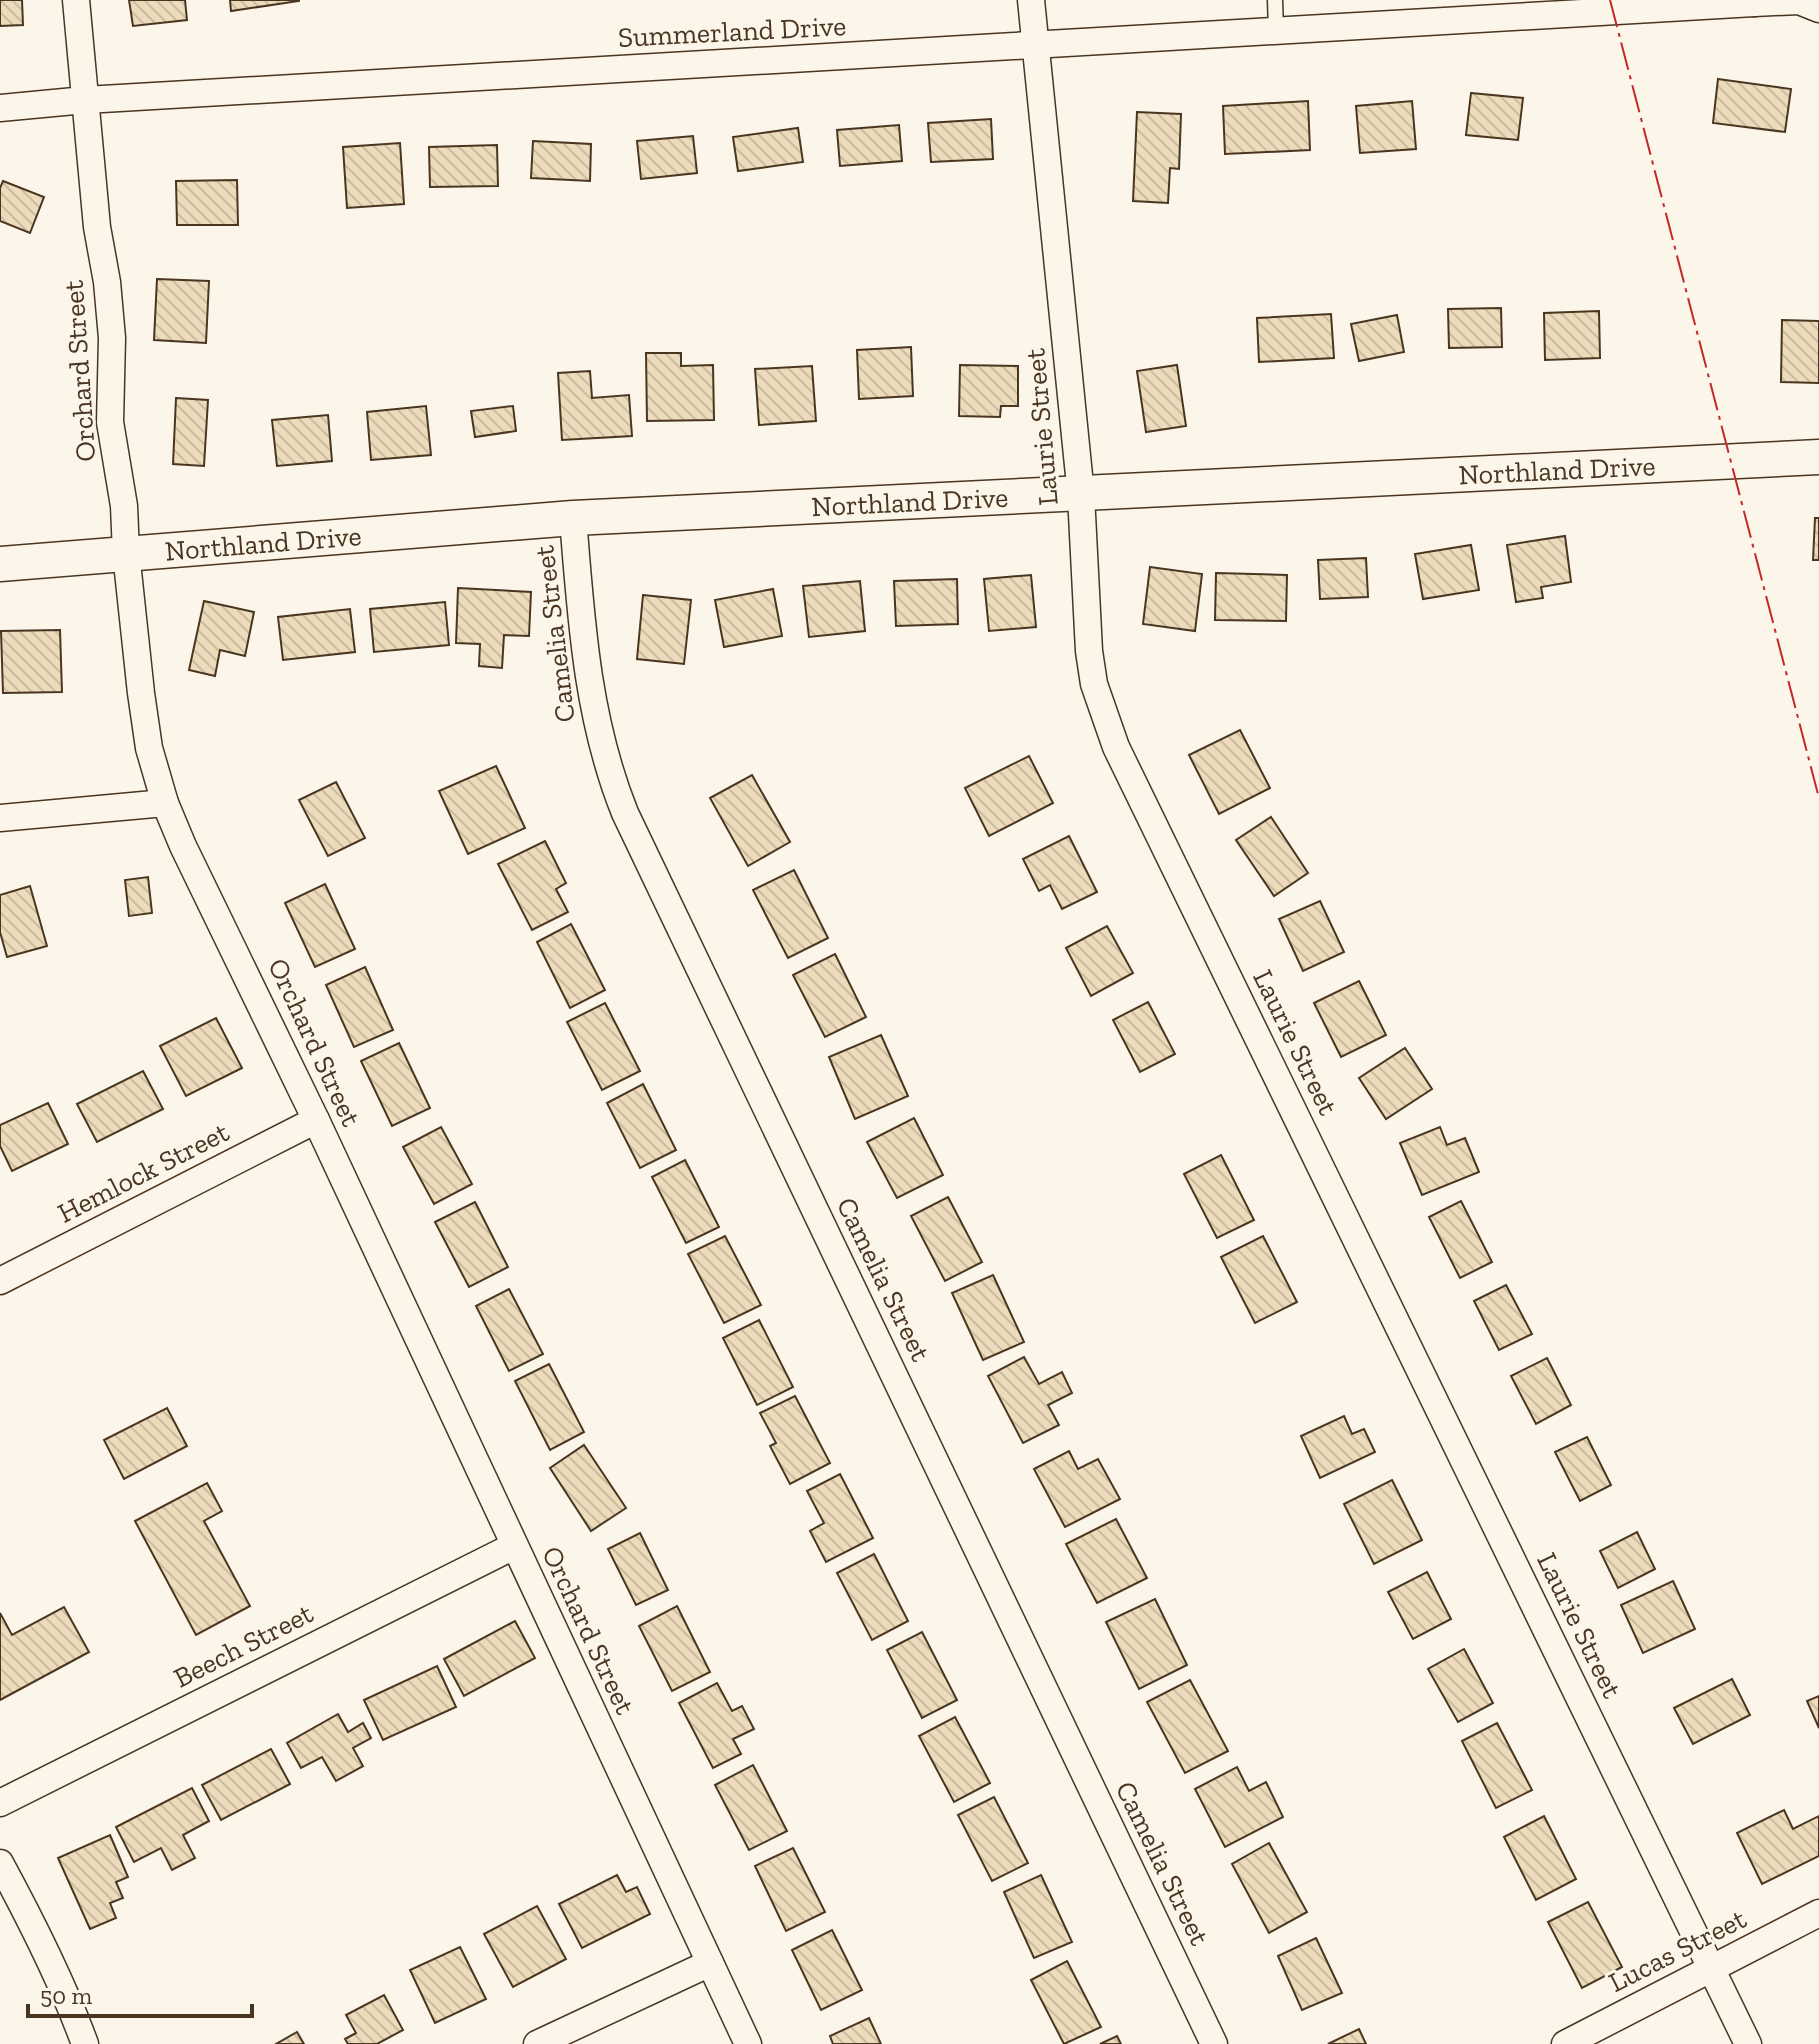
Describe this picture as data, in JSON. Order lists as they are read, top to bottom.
{
  "streets": {
    "street": [
      "Summerland Drive",
      "Orchard Street",
      "Laurie Street",
      "Northland Drive",
      "Camelia Street",
      "Hemlock Street",
      "Beech Street",
      "Lucas Street"
    ]
  },
  "crossings": [
    ["Summerland Drive", "Orchard Street"],
    ["Summerland Drive", "Laurie Street"],
    ["Orchard Street", "Northland Drive"],
    ["Orchard Street", "Hemlock Street"],
    ["Orchard Street", "Beech Street"],
    ["Laurie Street", "Northland Drive"],
    ["Laurie Street", "Lucas Street"],
    ["Northland Drive", "Camelia Street"]
  ],
  "scale_bar": "50 m"
}
